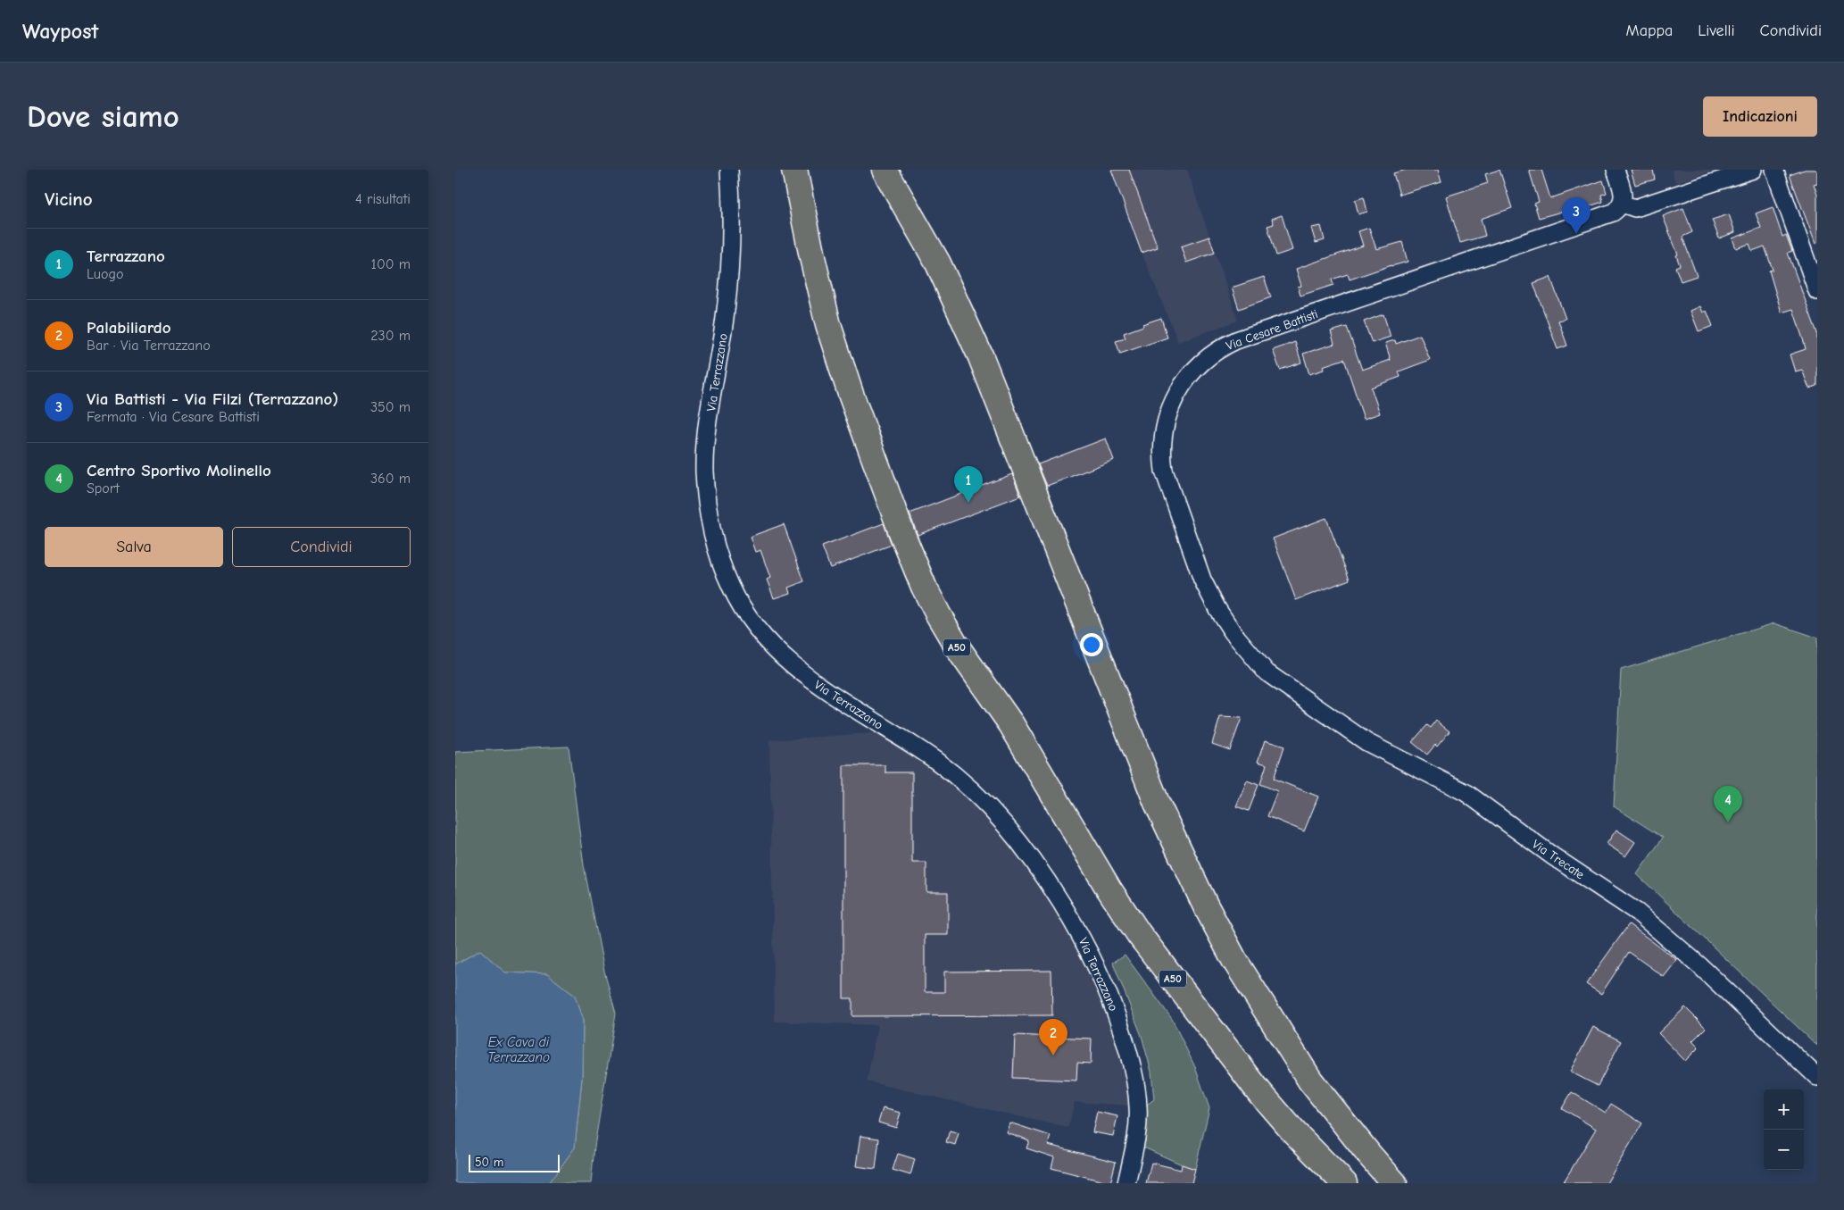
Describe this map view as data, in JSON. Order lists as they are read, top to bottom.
{
  "streets": {
    "highway": ["A50"],
    "street": ["Via Cesare Battisti", "Via Terrazzano", "Via Trecate"]
  },
  "crossings": [
    ["Via Cesare Battisti", "Via Trecate"]
  ],
  "water": ["Ex Cava di Terrazzano"],
  "scale_bar": "50 m",
  "page": {
    "header": "Waypost",
    "nav": ["Mappa", "Livelli", "Condividi"],
    "buttons": [
      "Indicazioni",
      ["Salva", "Condividi"]
    ],
    "title": "Dove siamo",
    "heading": ["Vicino", "4 risultati"],
    "pins": [
      "3",
      "1",
      "4",
      "2"
    ],
    "list": [
      {
        "mark": "1",
        "name": "Terrazzano",
        "note": "Luogo",
        "value": "100 m"
      },
      {
        "mark": "2",
        "name": "Palabiliardo",
        "note": "Bar · Via Terrazzano",
        "value": "230 m"
      },
      {
        "mark": "3",
        "name": "Via Battisti - Via Filzi (Terrazzano)",
        "note": "Fermata · Via Cesare Battisti",
        "value": "350 m"
      },
      {
        "mark": "4",
        "name": "Centro Sportivo Molinello",
        "note": "Sport",
        "value": "360 m"
      }
    ],
    "map_buttons": ["+", "−"],
    "scale": "50 m"
  }
}
